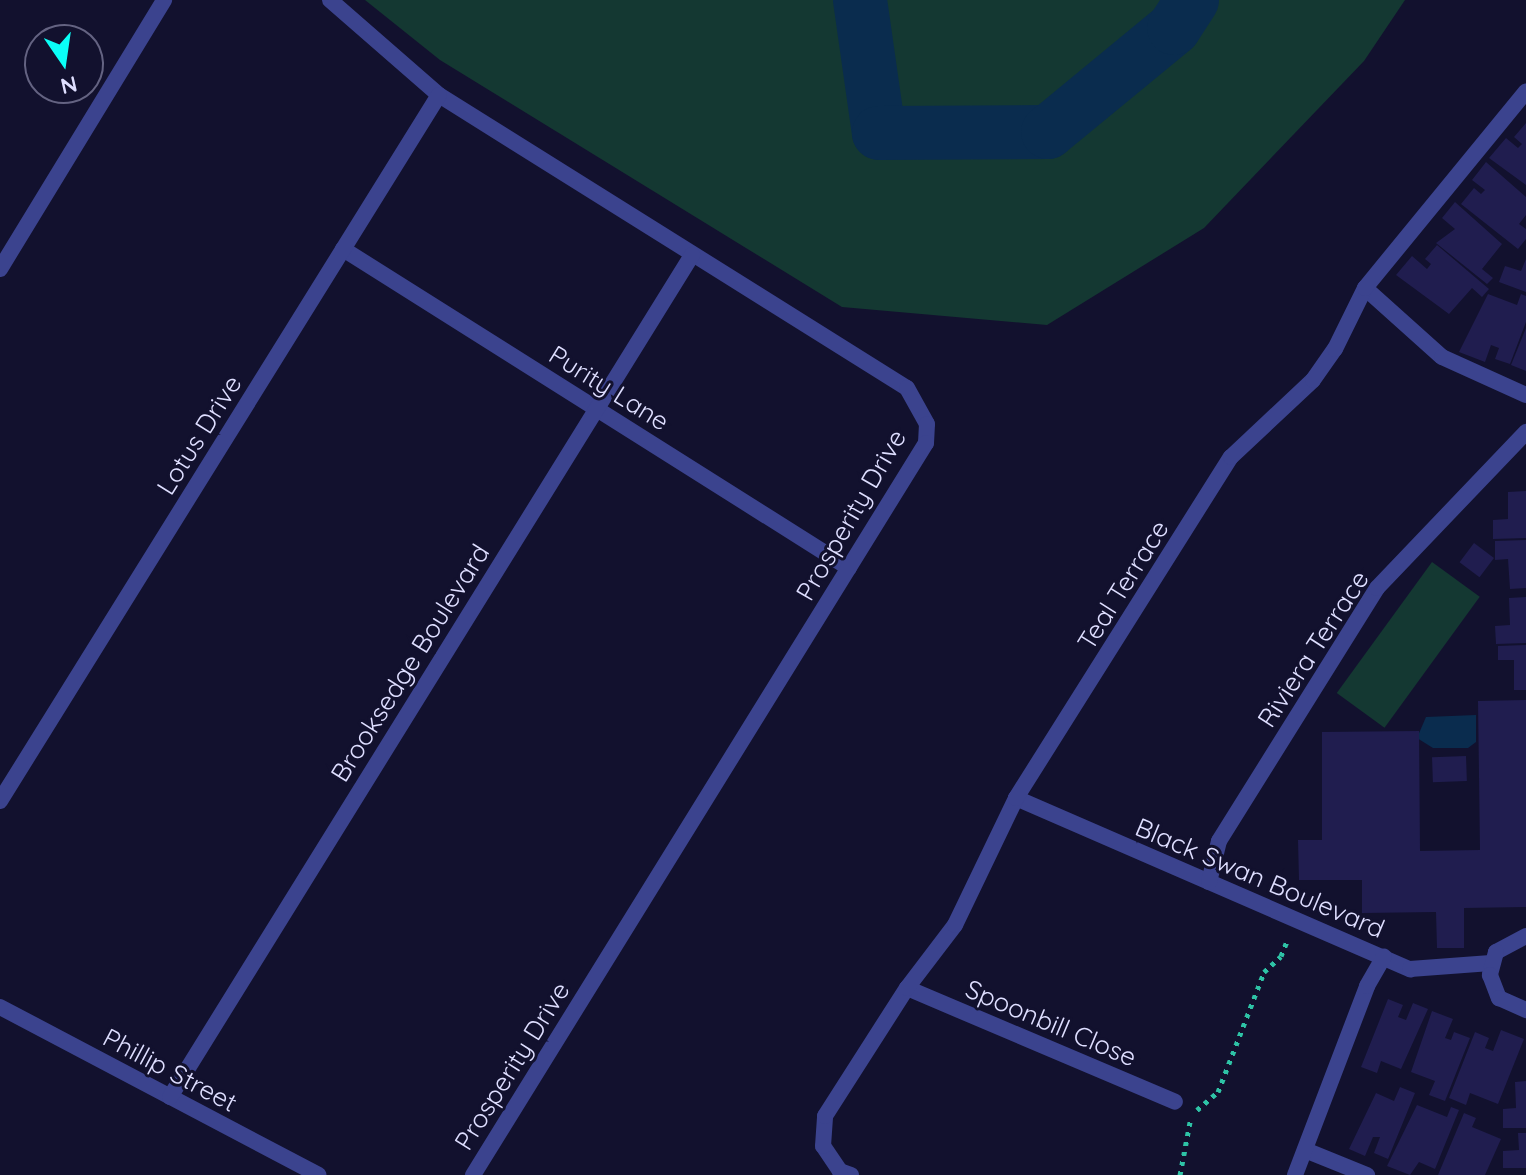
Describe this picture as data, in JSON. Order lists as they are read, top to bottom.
{
  "streets": {
    "street": [
      "Purity Lane",
      "Lotus Drive",
      "Prosperity Drive",
      "Teal Terrace",
      "Riviera Terrace",
      "Brooksedge Boulevard",
      "Black Swan Boulevard",
      "Spoonbill Close",
      "Phillip Street"
    ]
  },
  "crossings": [
    ["Purity Lane", "Lotus Drive"],
    ["Purity Lane", "Prosperity Drive"],
    ["Purity Lane", "Brooksedge Boulevard"],
    ["Lotus Drive", "Prosperity Drive"],
    ["Prosperity Drive", "Brooksedge Boulevard"],
    ["Teal Terrace", "Black Swan Boulevard"],
    ["Teal Terrace", "Spoonbill Close"],
    ["Riviera Terrace", "Black Swan Boulevard"],
    ["Brooksedge Boulevard", "Phillip Street"]
  ],
  "north": "bottom"
}
